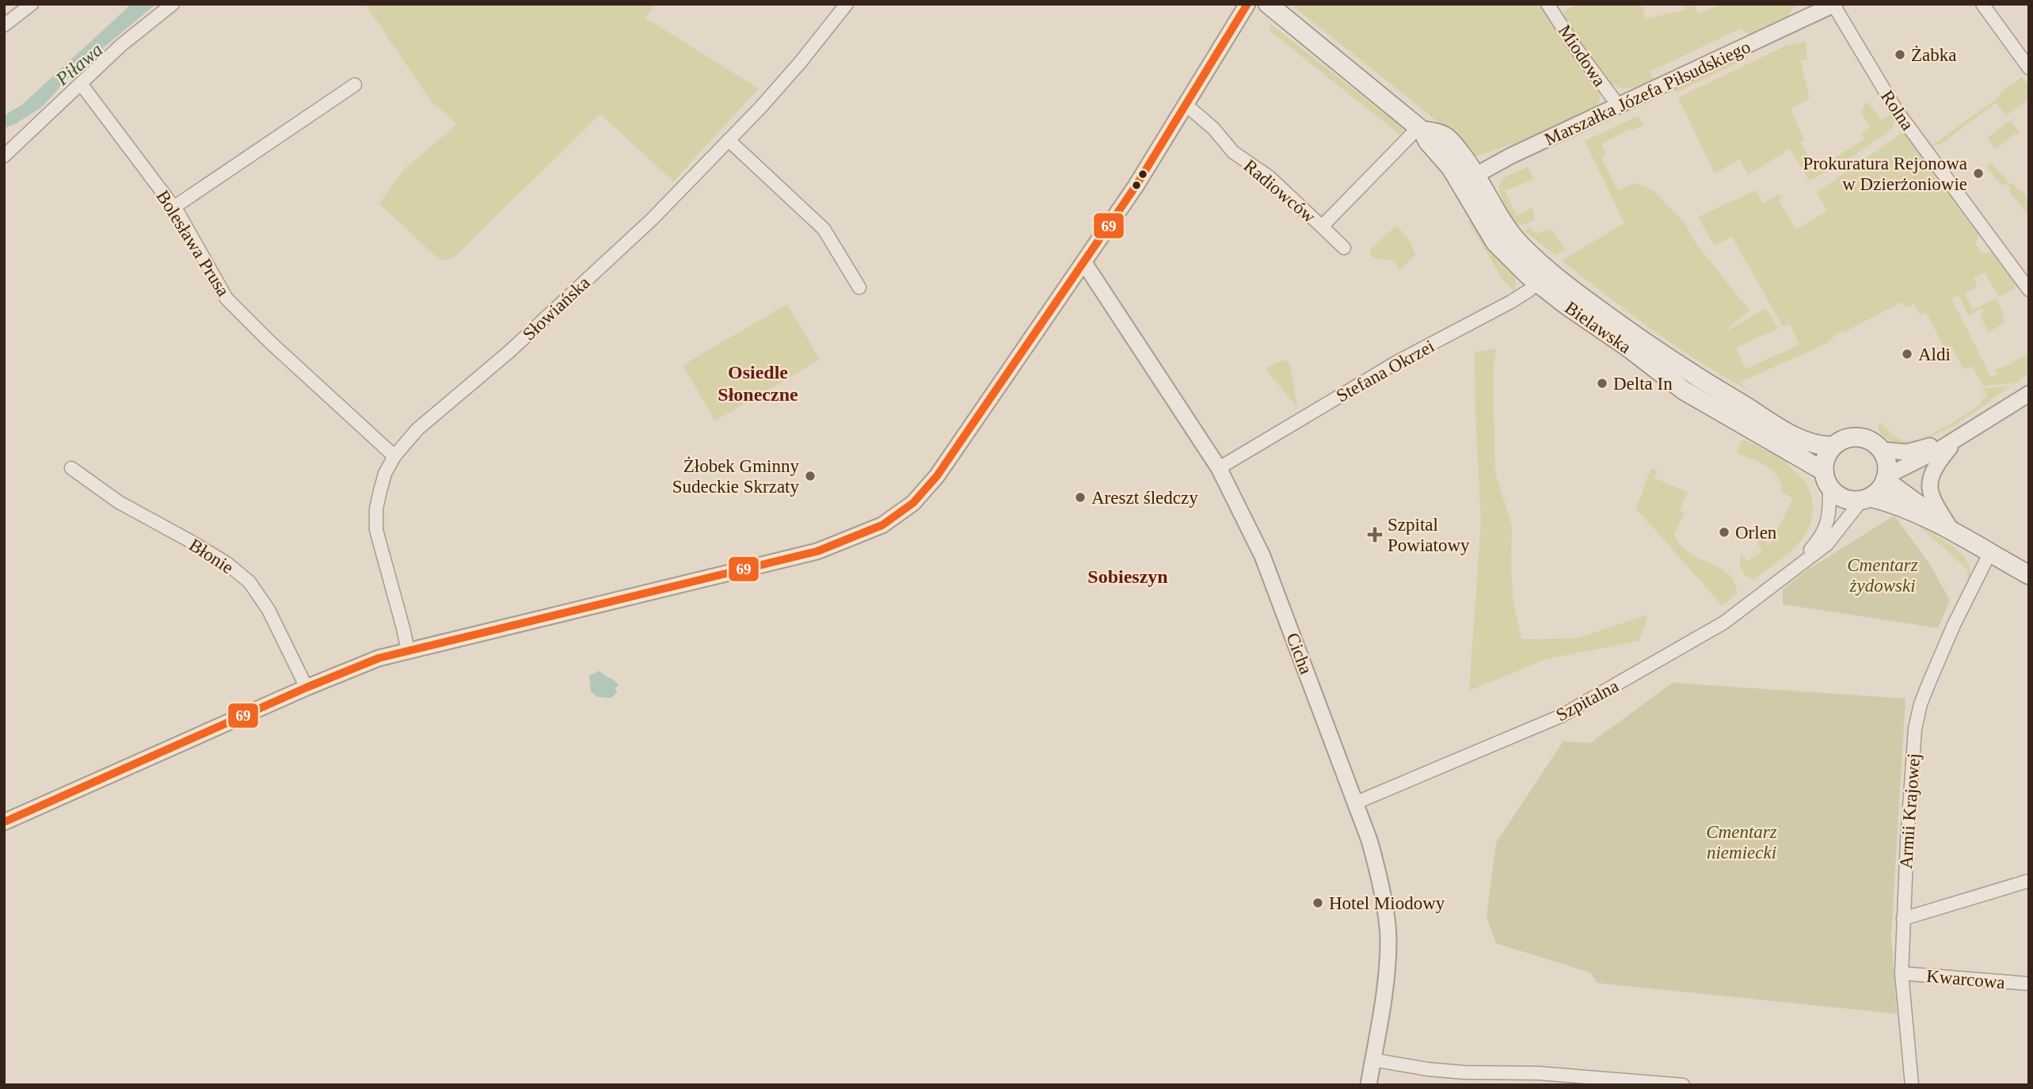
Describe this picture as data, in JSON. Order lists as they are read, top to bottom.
{
  "streets": {
    "main road": ["Bielawska"],
    "street": [
      "Miodowa",
      "Marszałka Józefa Piłsudskiego",
      "Rolna",
      "Radiowców",
      "Bolesława Prusa",
      "Słowiańska",
      "Stefana Okrzei",
      "Błonie",
      "Cicha",
      "Szpitalna",
      "Armii Krajowej",
      "Kwarcowa"
    ]
  },
  "crossings": [
    ["Miodowa", "Marszałka Józefa Piłsudskiego"],
    ["Marszałka Józefa Piłsudskiego", "Rolna"],
    ["Marszałka Józefa Piłsudskiego", "Bielawska"],
    ["Radiowców", "Bielawska"],
    ["Bolesława Prusa", "Słowiańska"],
    ["Bielawska", "Stefana Okrzei"],
    ["Bielawska", "Szpitalna"],
    ["Stefana Okrzei", "Cicha"],
    ["Cicha", "Szpitalna"],
    ["Armii Krajowej", "Kwarcowa"]
  ],
  "districts": ["Osiedle Słoneczne", "Sobieszyn"],
  "water": ["Piława"],
  "parks": ["Cmentarz żydowski", "Cmentarz niemiecki"],
  "places": {
    "other": [
      "Żabka",
      "Prokuratura Rejonowa w Dzierżoniowie",
      "Aldi",
      "Delta In",
      "Żłobek Gminny Sudeckie Skrzaty",
      "Areszt śledczy",
      "Orlen",
      "Hotel Miodowy"
    ],
    "health": ["Szpital Powiatowy"]
  },
  "lines": ["transit line 69"]
}
